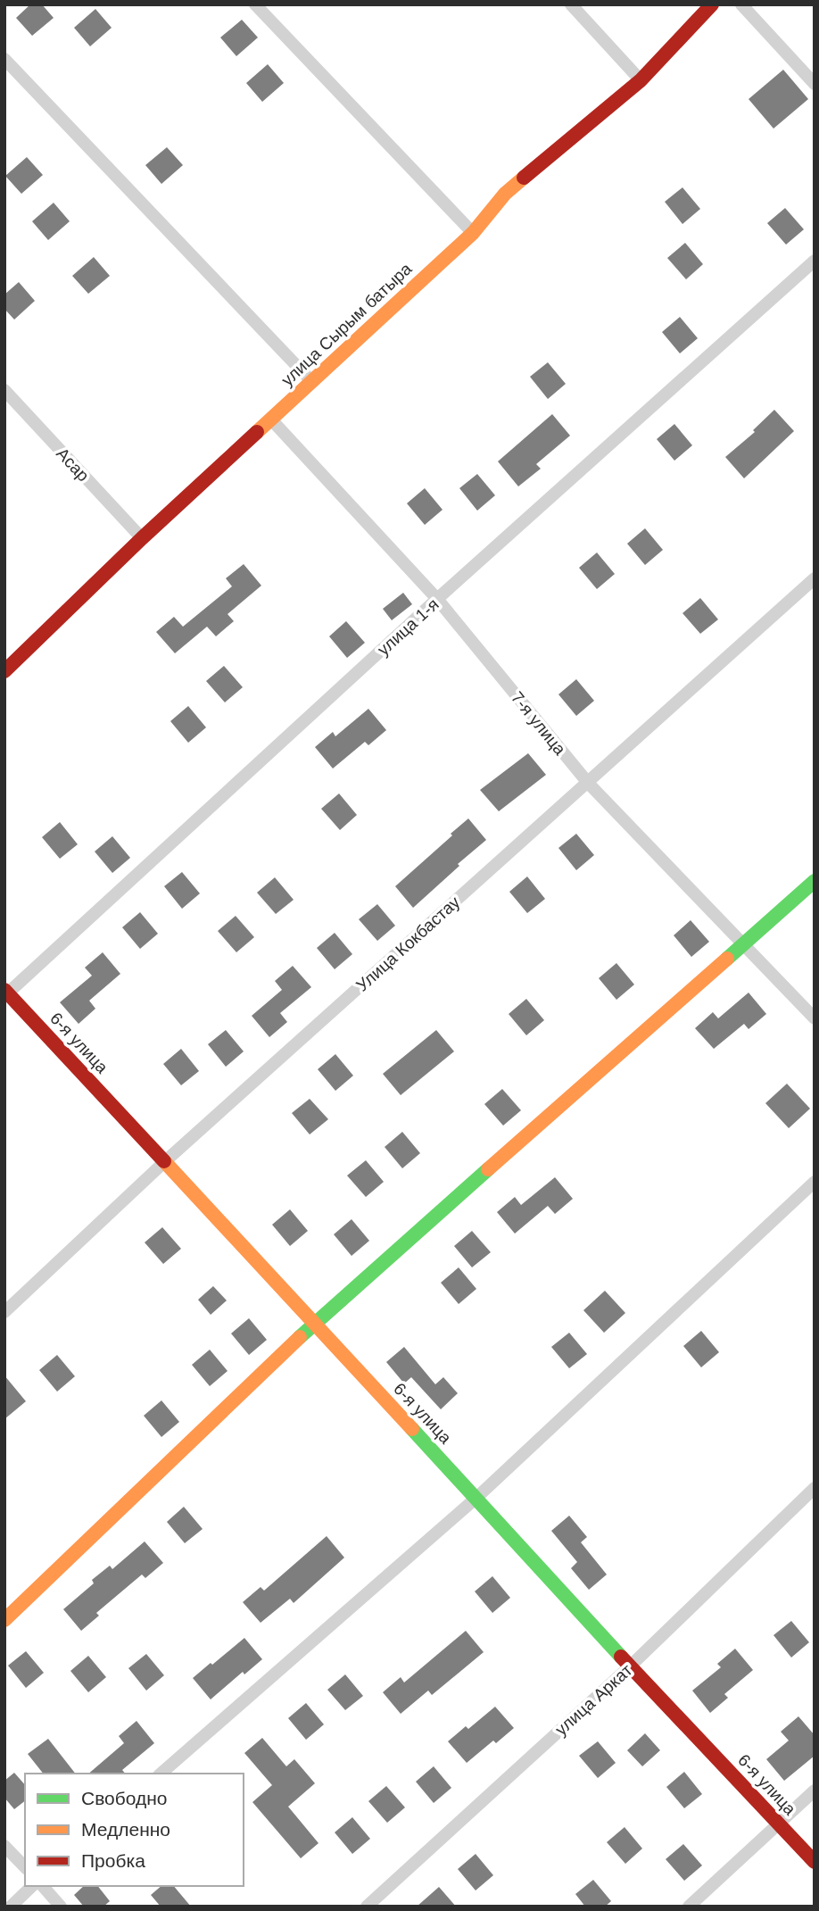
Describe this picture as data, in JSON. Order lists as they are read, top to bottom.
{
  "streets": {
    "street": [
      "улица Сырым батыра",
      "Асар",
      "улица 1-я",
      "7-я улица",
      "Улица Кокбастау",
      "6-я улица",
      "улица Аркат"
    ]
  },
  "crossings": [
    ["улица Сырым батыра", "Асар"],
    ["улица Сырым батыра", "7-я улица"],
    ["улица 1-я", "7-я улица"],
    ["улица 1-я", "6-я улица"],
    ["7-я улица", "Улица Кокбастау"],
    ["Улица Кокбастау", "6-я улица"],
    ["6-я улица", "улица Аркат"]
  ],
  "legend": ["Свободно", "Медленно", "Пробка"]
}
